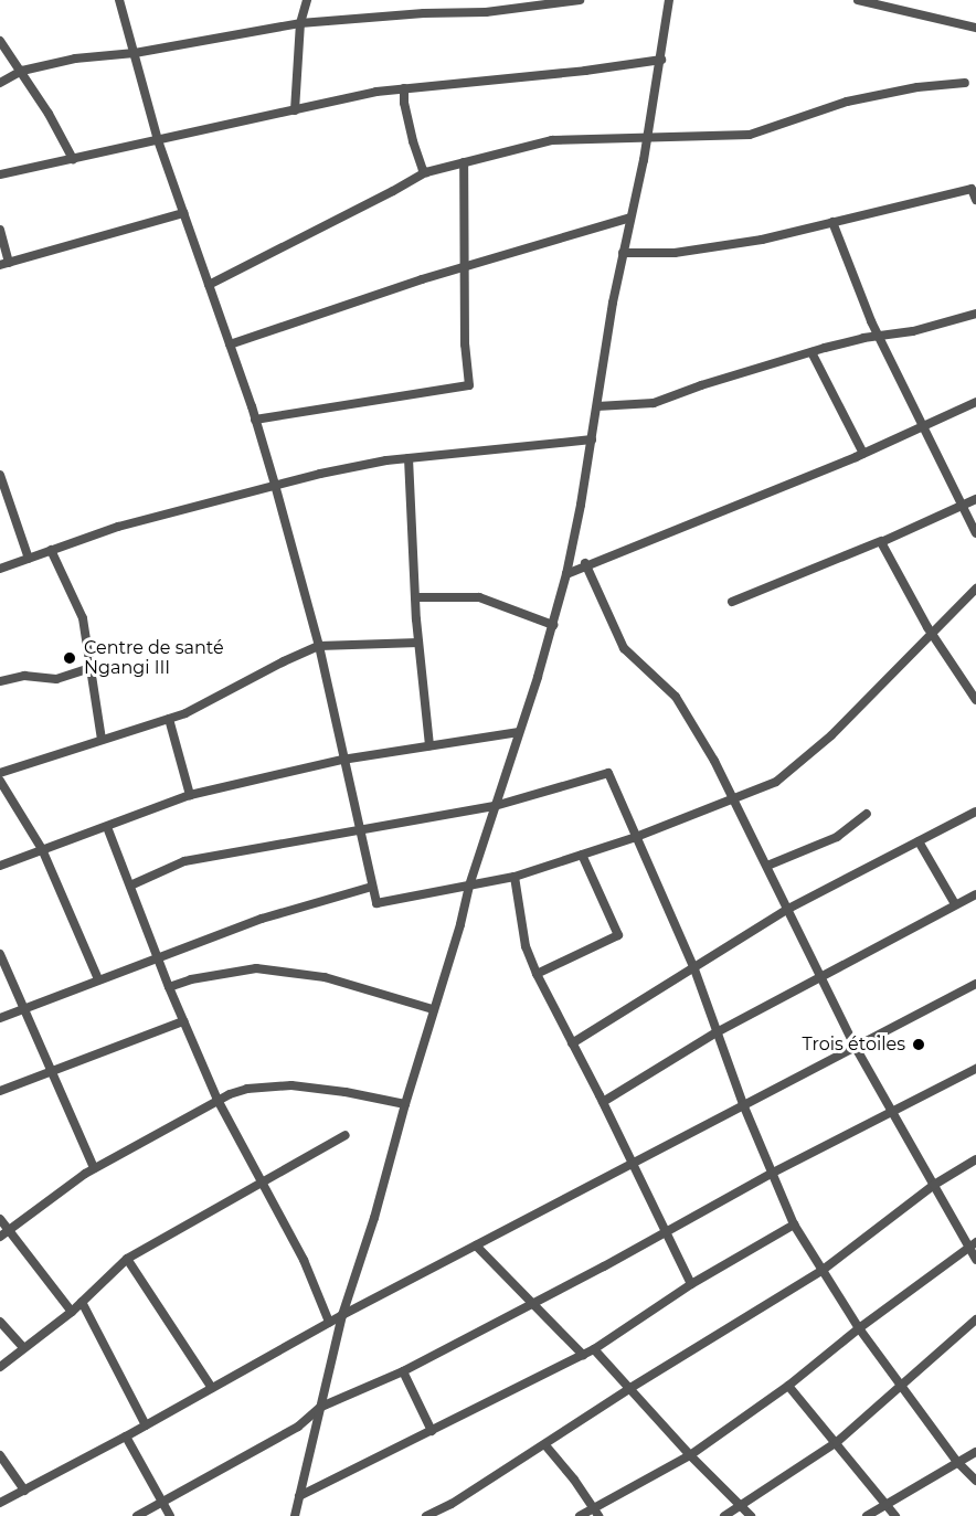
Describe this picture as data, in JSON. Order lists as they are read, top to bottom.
{
  "places": ["Centre de santé Ngangi III", "Trois étoiles"]
}
